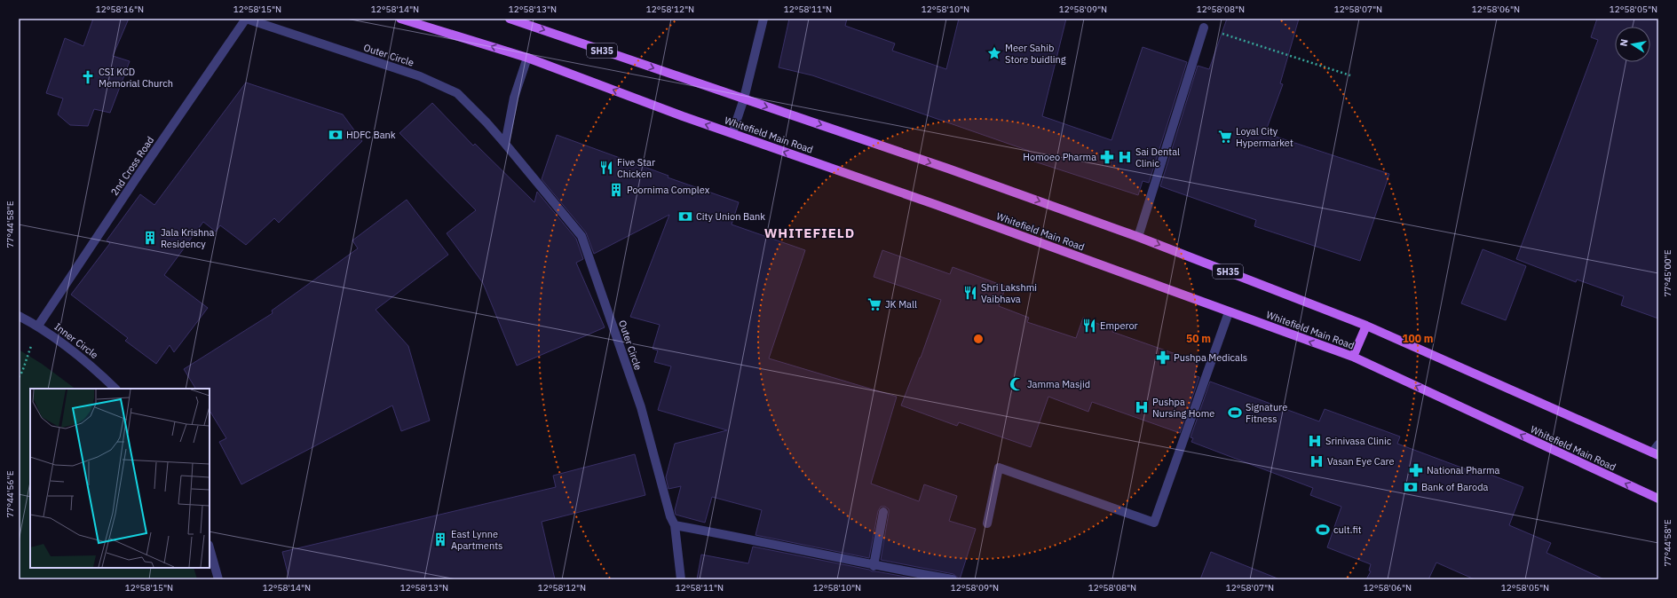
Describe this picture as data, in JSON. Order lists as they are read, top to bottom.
{
  "streets": {
    "main road": ["SH35", "Whitefield Main Road"],
    "street": ["Outer Circle", "2nd Cross Road", "Inner Circle"]
  },
  "crossings": [
    ["Outer Circle", "2nd Cross Road"],
    ["2nd Cross Road", "Inner Circle"]
  ],
  "districts": ["WHITEFIELD"],
  "places": {
    "place": ["Meer Sahib Store buidling"],
    "church": ["CSI KCD Memorial Church"],
    "bank": ["HDFC Bank", "City Union Bank", "Bank of Baroda"],
    "supermarket": ["Loyal City Hypermarket", "JK Mall"],
    "pharmacy": ["Homoeo Pharma", "Pushpa Medicals", "National Pharma"],
    "hospital": [
      "Sai Dental Clinic",
      "Pushpa Nursing Home",
      "Srinivasa Clinic",
      "Vasan Eye Care"
    ],
    "restaurant": ["Five Star Chicken", "Shri Lakshmi Vaibhava", "Emperor"],
    "building": ["Poornima Complex", "Jala Krishna Residency", "East Lynne Apartments"],
    "mosque": ["Jamma Masjid"],
    "sports": ["Signature Fitness", "cult.fit"]
  },
  "north": "left",
  "coordinates": [
    "12°58'16\"N",
    "12°58'15\"N",
    "12°58'14\"N",
    "12°58'13\"N",
    "12°58'12\"N",
    "12°58'11\"N",
    "12°58'10\"N",
    "12°58'09\"N",
    "12°58'08\"N",
    "12°58'07\"N",
    "12°58'06\"N",
    "12°58'05\"N",
    "77°44'58\"E",
    "77°45'00\"E",
    "77°44'56\"E"
  ],
  "rings": ["50 m", "100 m"]
}
